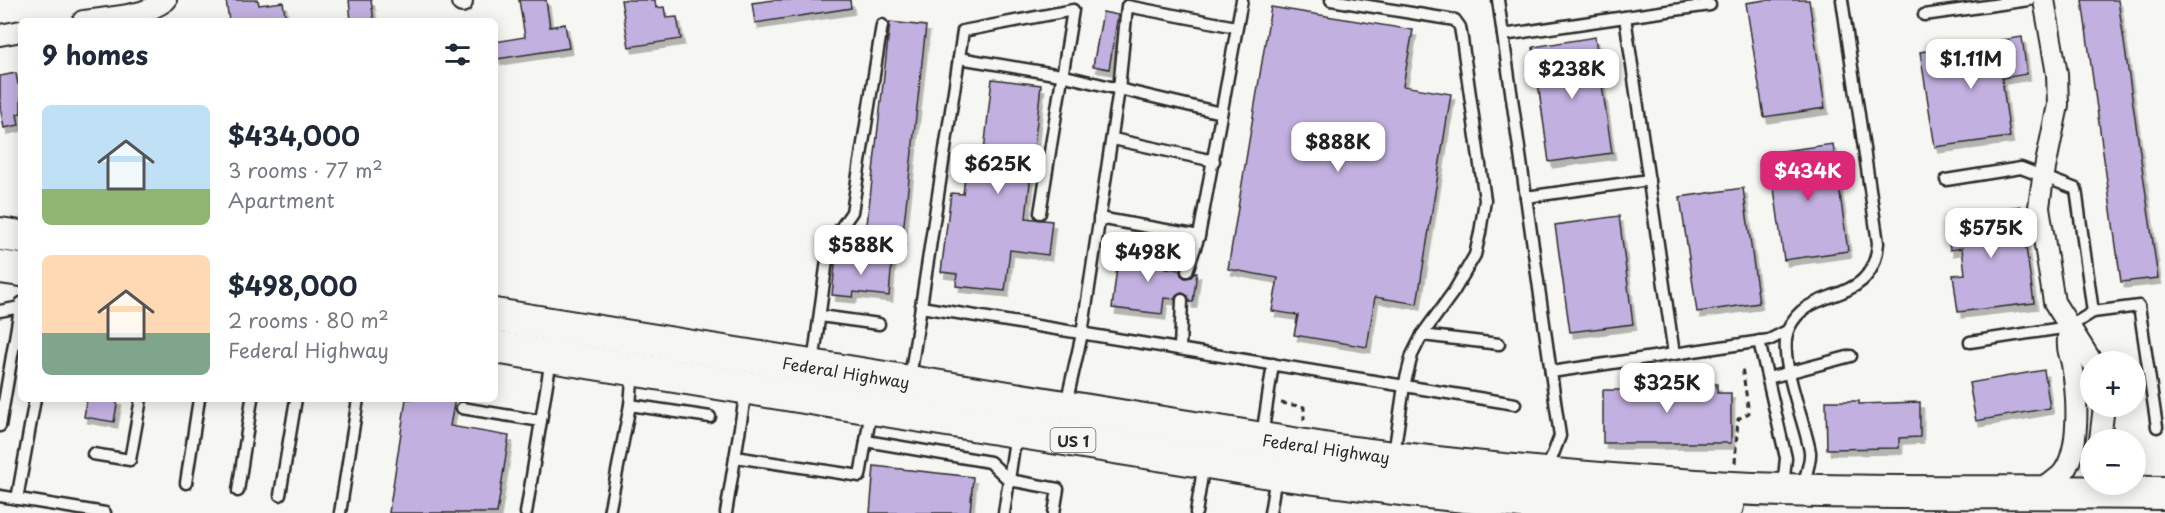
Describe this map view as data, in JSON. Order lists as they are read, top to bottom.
{
  "streets": {
    "main road": ["Federal Highway", "US 1"]
  },
  "page": {
    "heading": "9 homes",
    "price": [
      "$1.11M",
      "$238K",
      "$888K",
      "$625K",
      "$434K",
      "$575K",
      "$588K",
      "$498K",
      "$325K"
    ],
    "list": [
      {
        "name": "$434,000",
        "note": "3 rooms · 77 m² · Apartment"
      },
      {
        "name": "$498,000",
        "note": "2 rooms · 80 m² · Federal Highway"
      }
    ],
    "map_buttons": ["+", "−"]
  }
}
